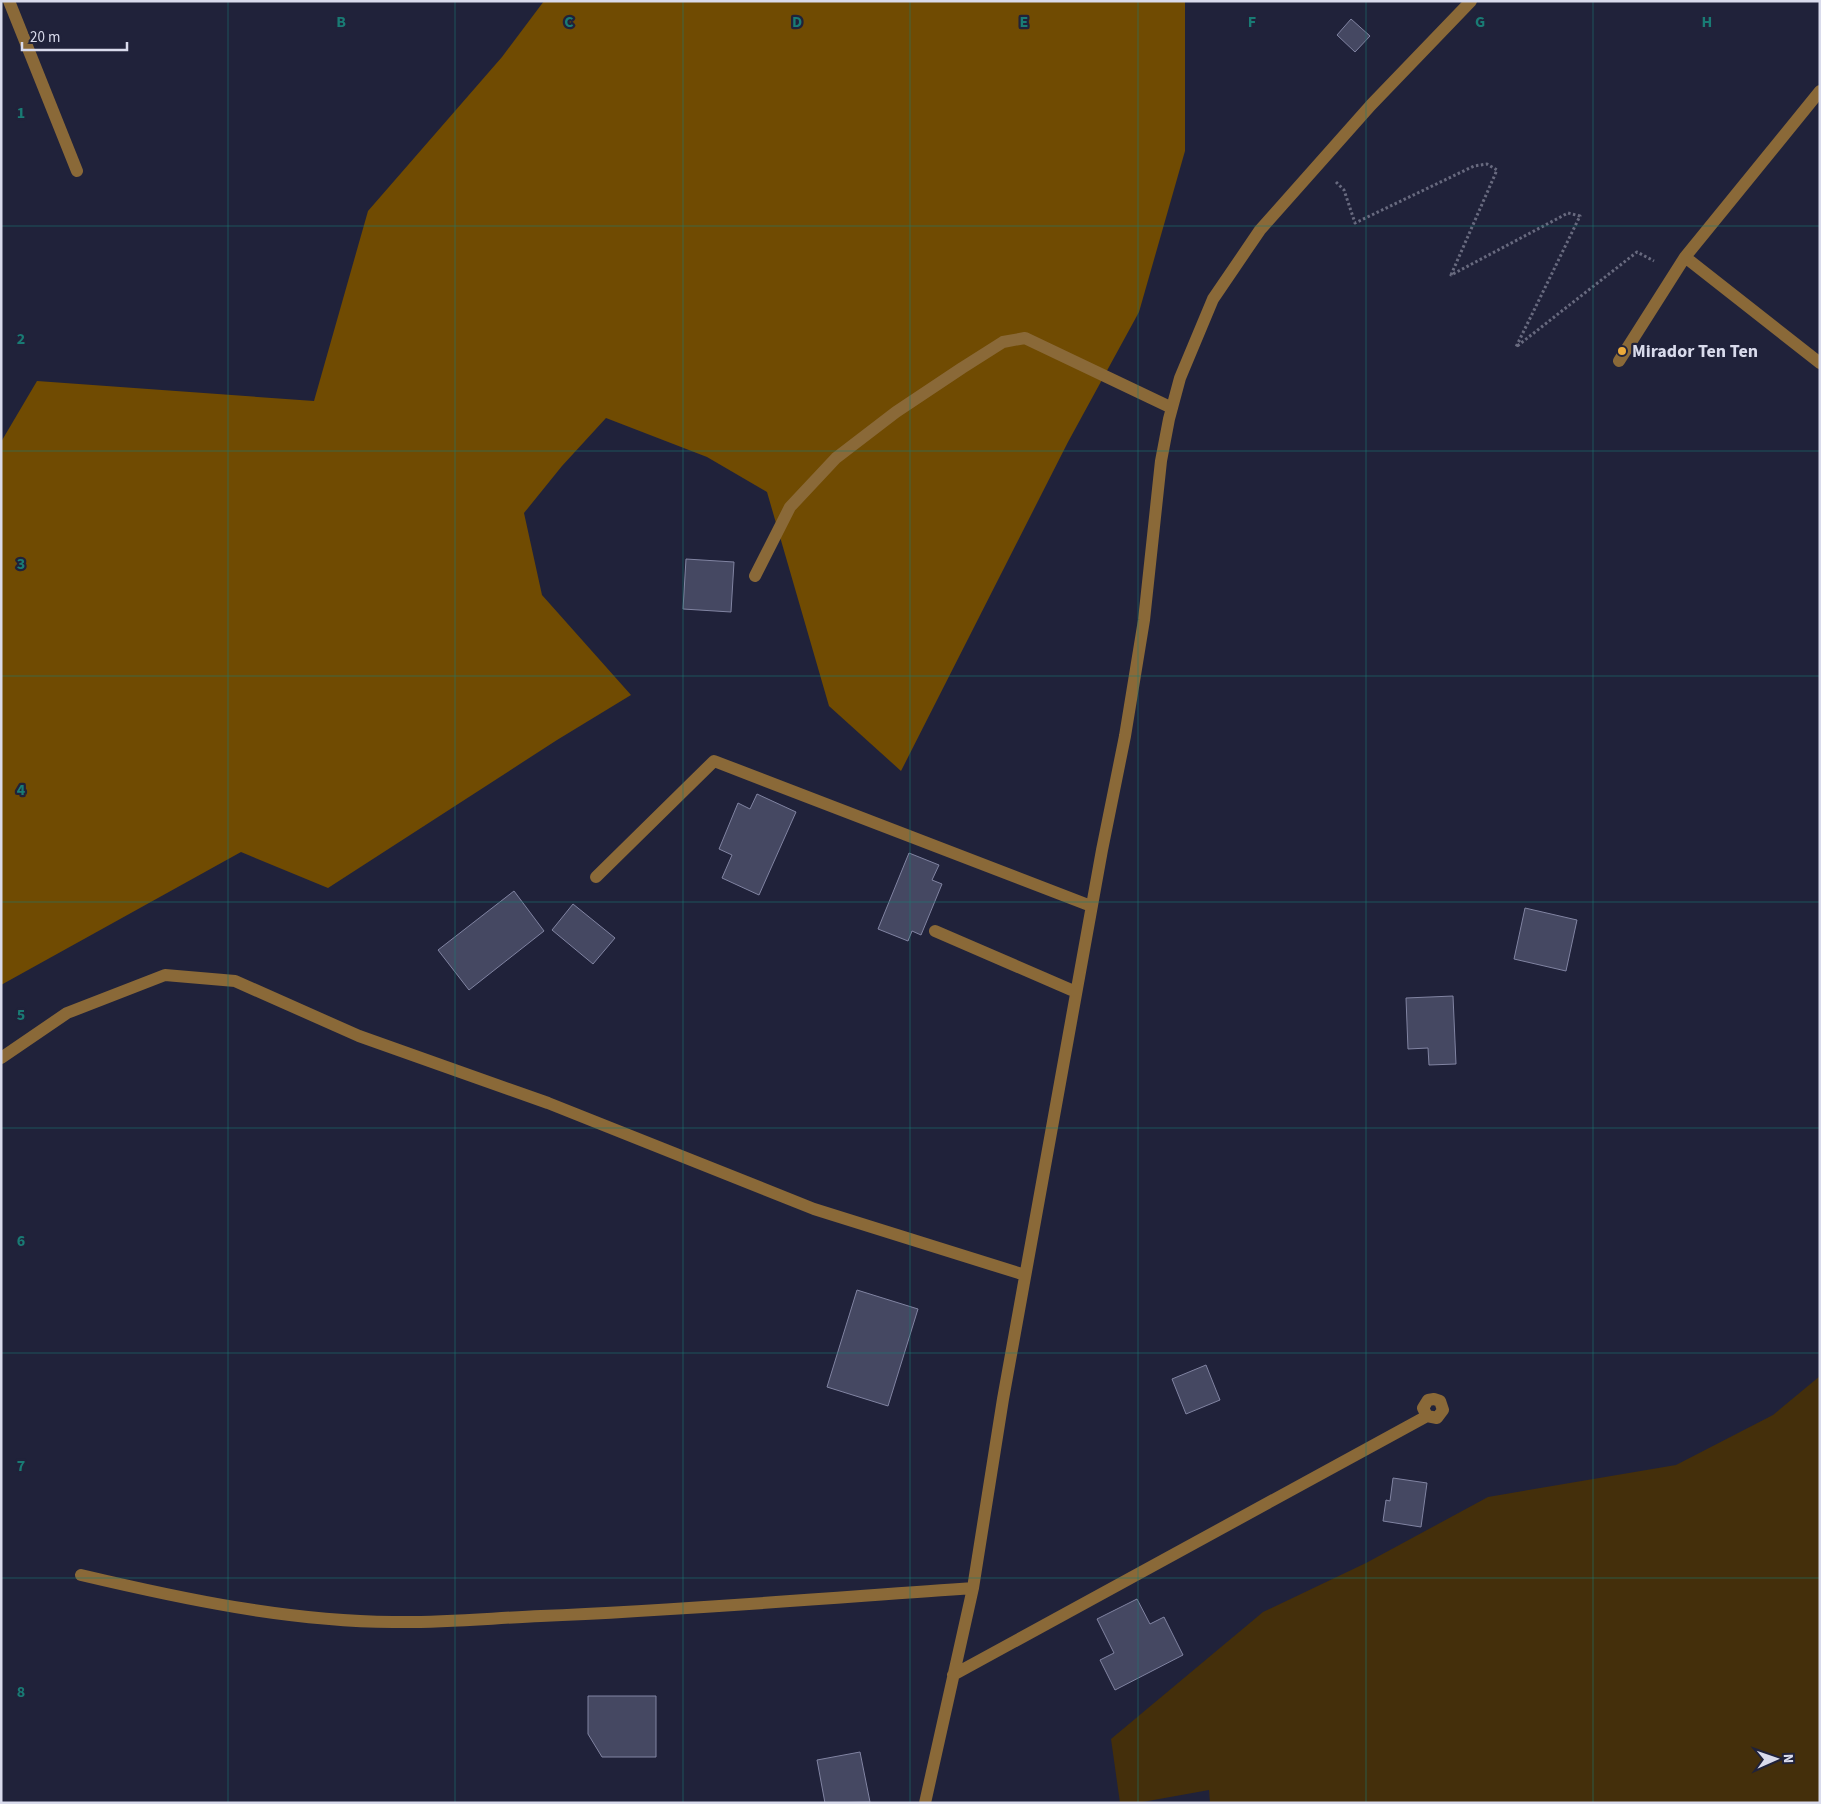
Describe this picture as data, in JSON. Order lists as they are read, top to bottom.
{
  "places": ["Mirador Ten Ten"],
  "scale_bar": "20 m",
  "north": "right",
  "grid": {
    "columns": [
      "B",
      "C",
      "D",
      "E",
      "F",
      "G",
      "H"
    ],
    "rows": [
      "1",
      "2",
      "3",
      "4",
      "5",
      "6",
      "7",
      "8"
    ]
  }
}
